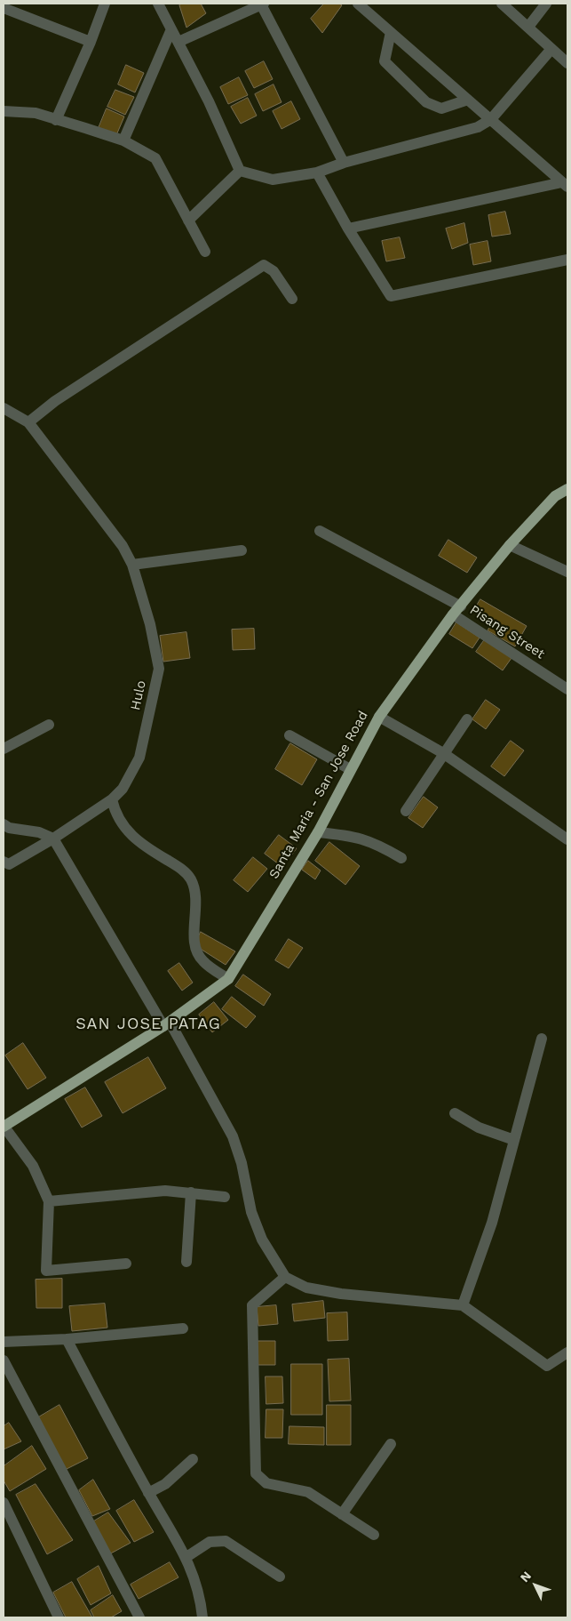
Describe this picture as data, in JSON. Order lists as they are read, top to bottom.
{
  "streets": {
    "main road": ["Santa Maria - San Jose Road"],
    "street": ["Pisang Street", "Hulo"]
  },
  "crossings": [
    ["Pisang Street", "Santa Maria - San Jose Road"]
  ],
  "districts": ["SAN JOSE PATAG"],
  "north": "top left"
}
